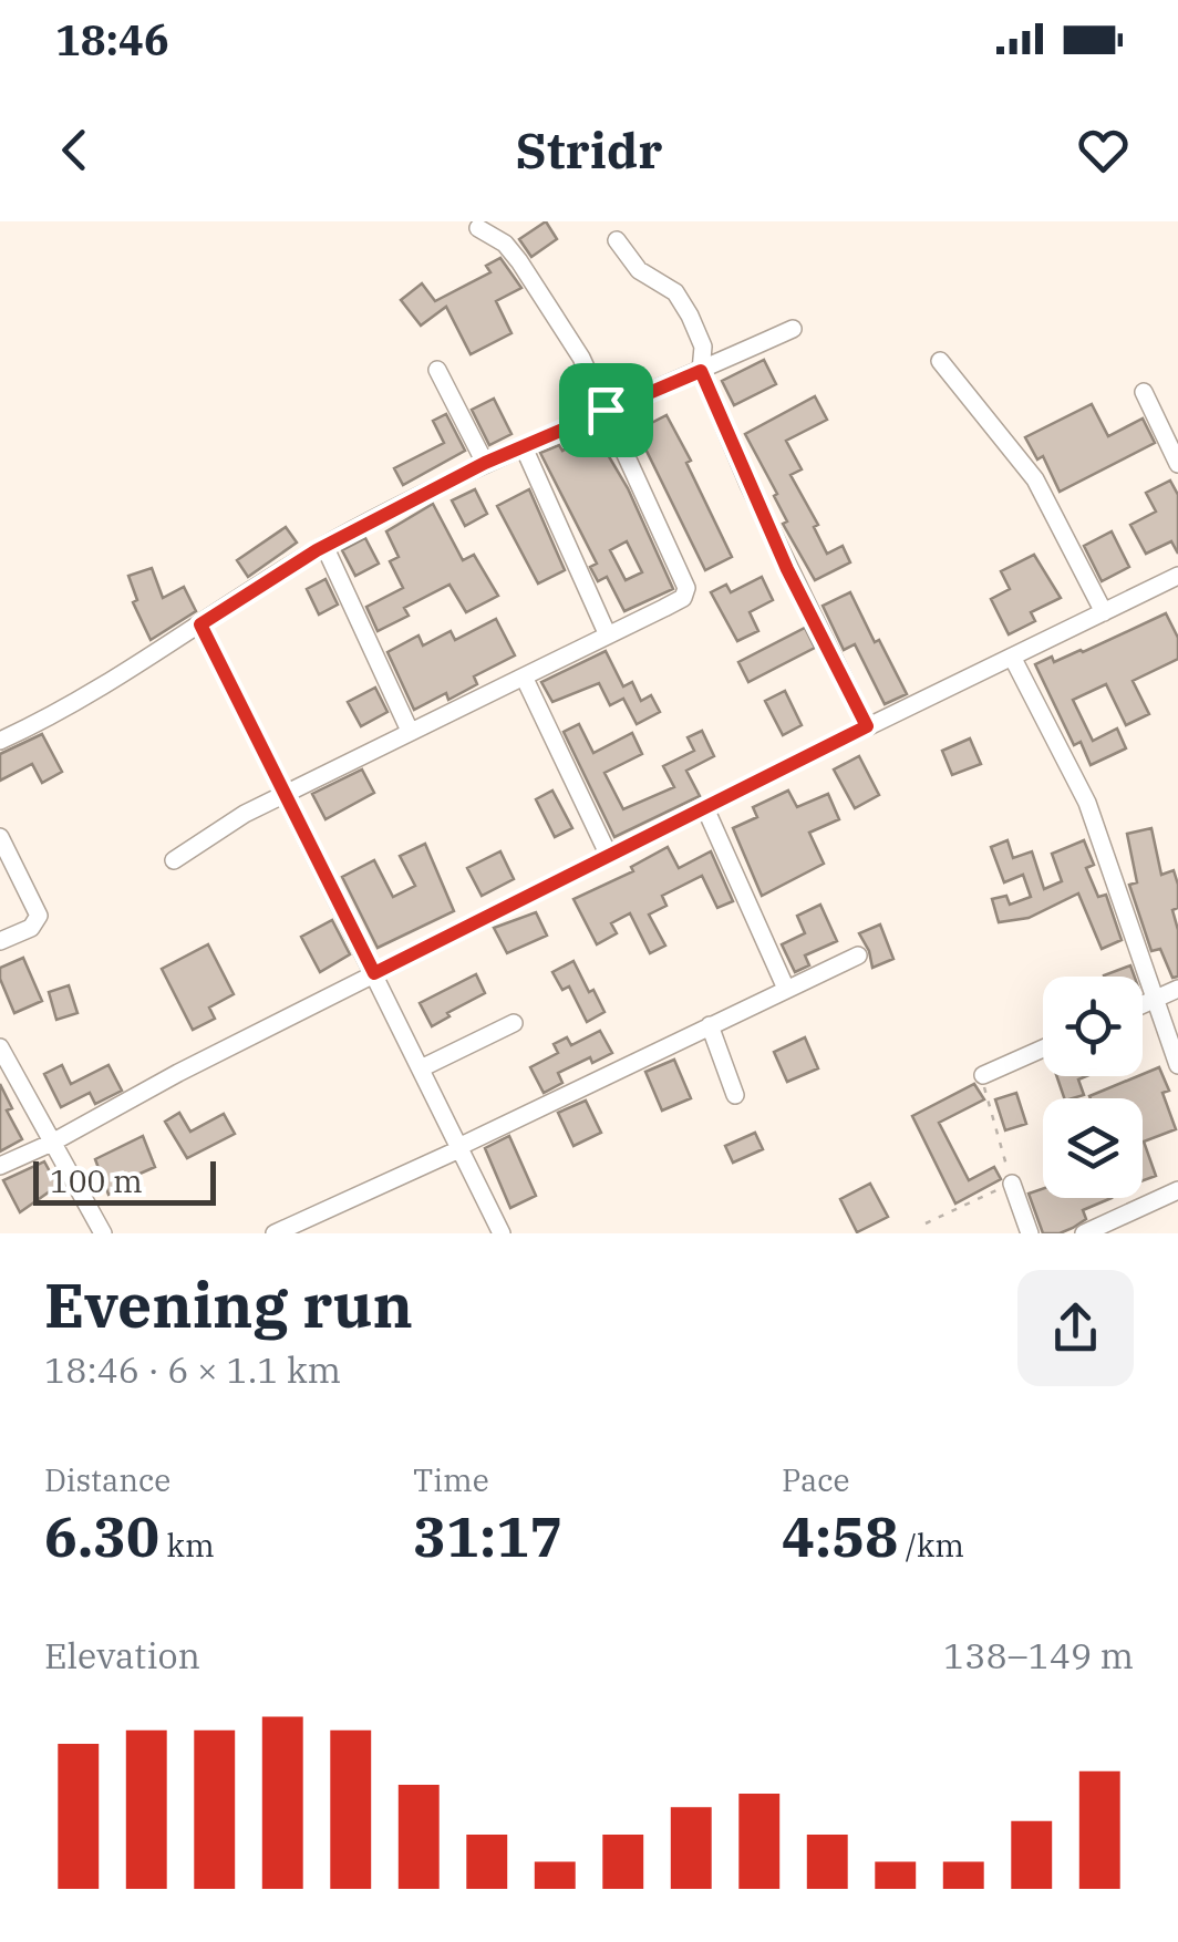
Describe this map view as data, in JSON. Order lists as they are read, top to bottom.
{
  "scale_bar": "100 m",
  "page": {
    "status": "18:46",
    "header": "Stridr",
    "scale": "100 m",
    "heading": ["Evening run", "18:46 · 6 × 1.1 km"],
    "stats": [
      ["Distance", "6.30 km"],
      ["Time", "31:17"],
      ["Pace", "4:58 /km"]
    ],
    "chart": ["Elevation", "138–149 m"]
  }
}
